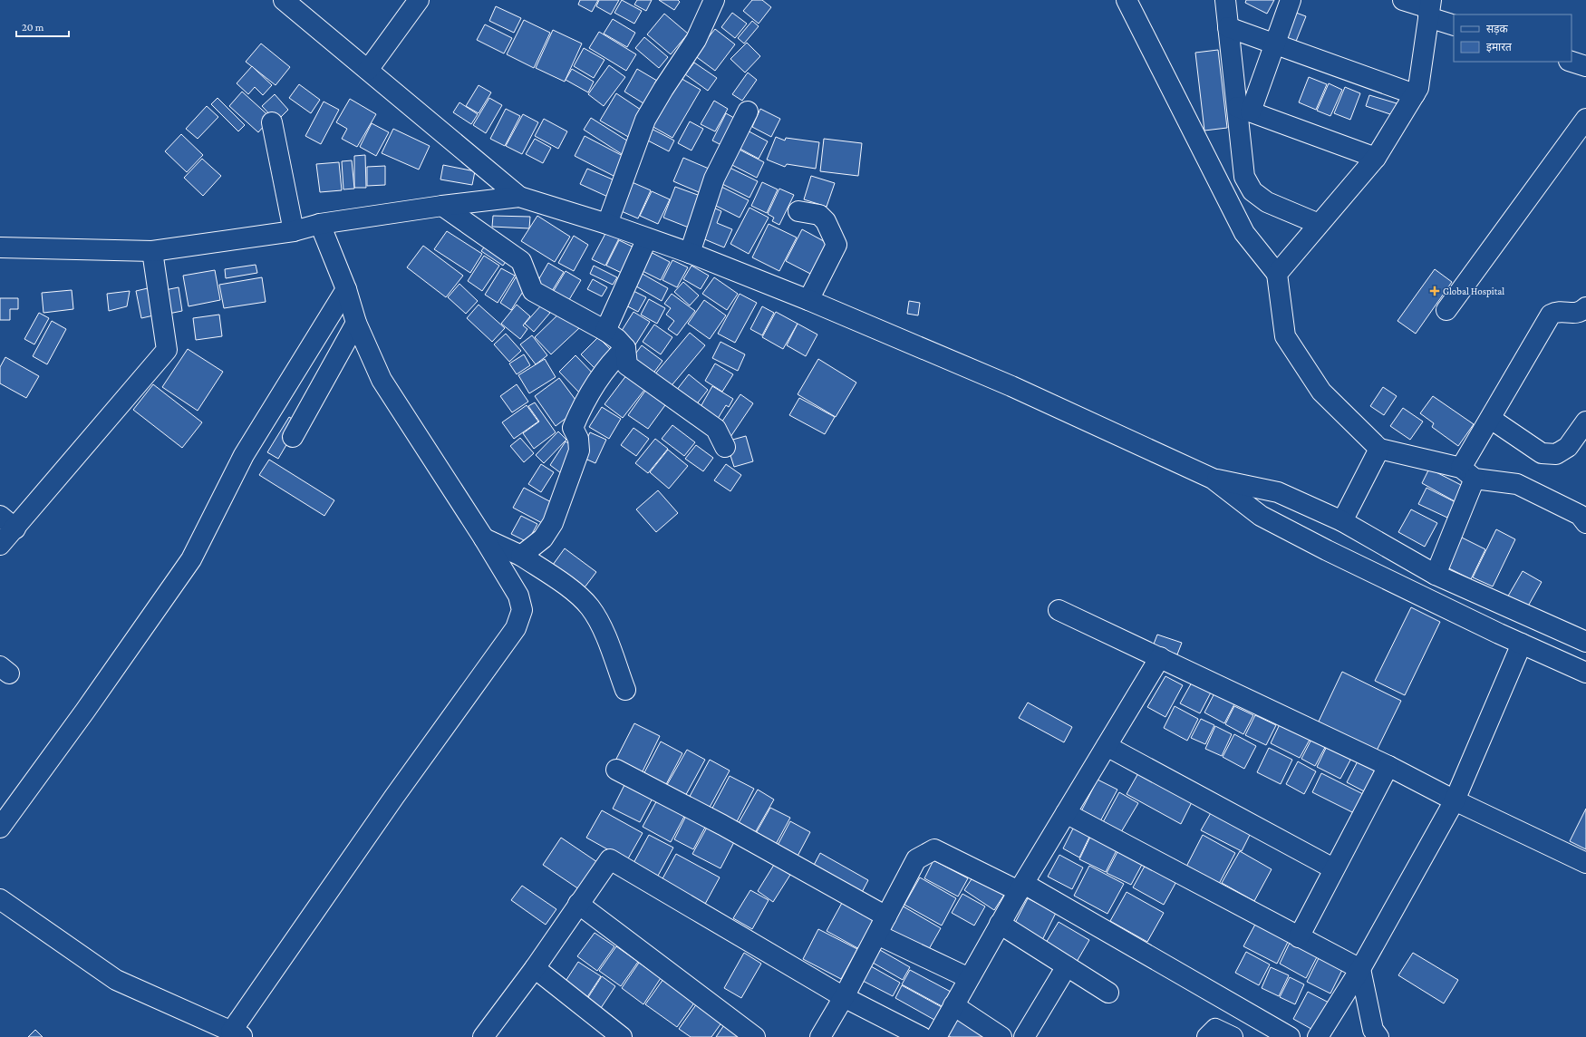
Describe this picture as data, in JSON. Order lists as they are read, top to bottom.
{
  "places": {
    "health": ["Global Hospital"]
  },
  "legend": ["सड़क", "इमारत"],
  "scale_bar": "20 m"
}
